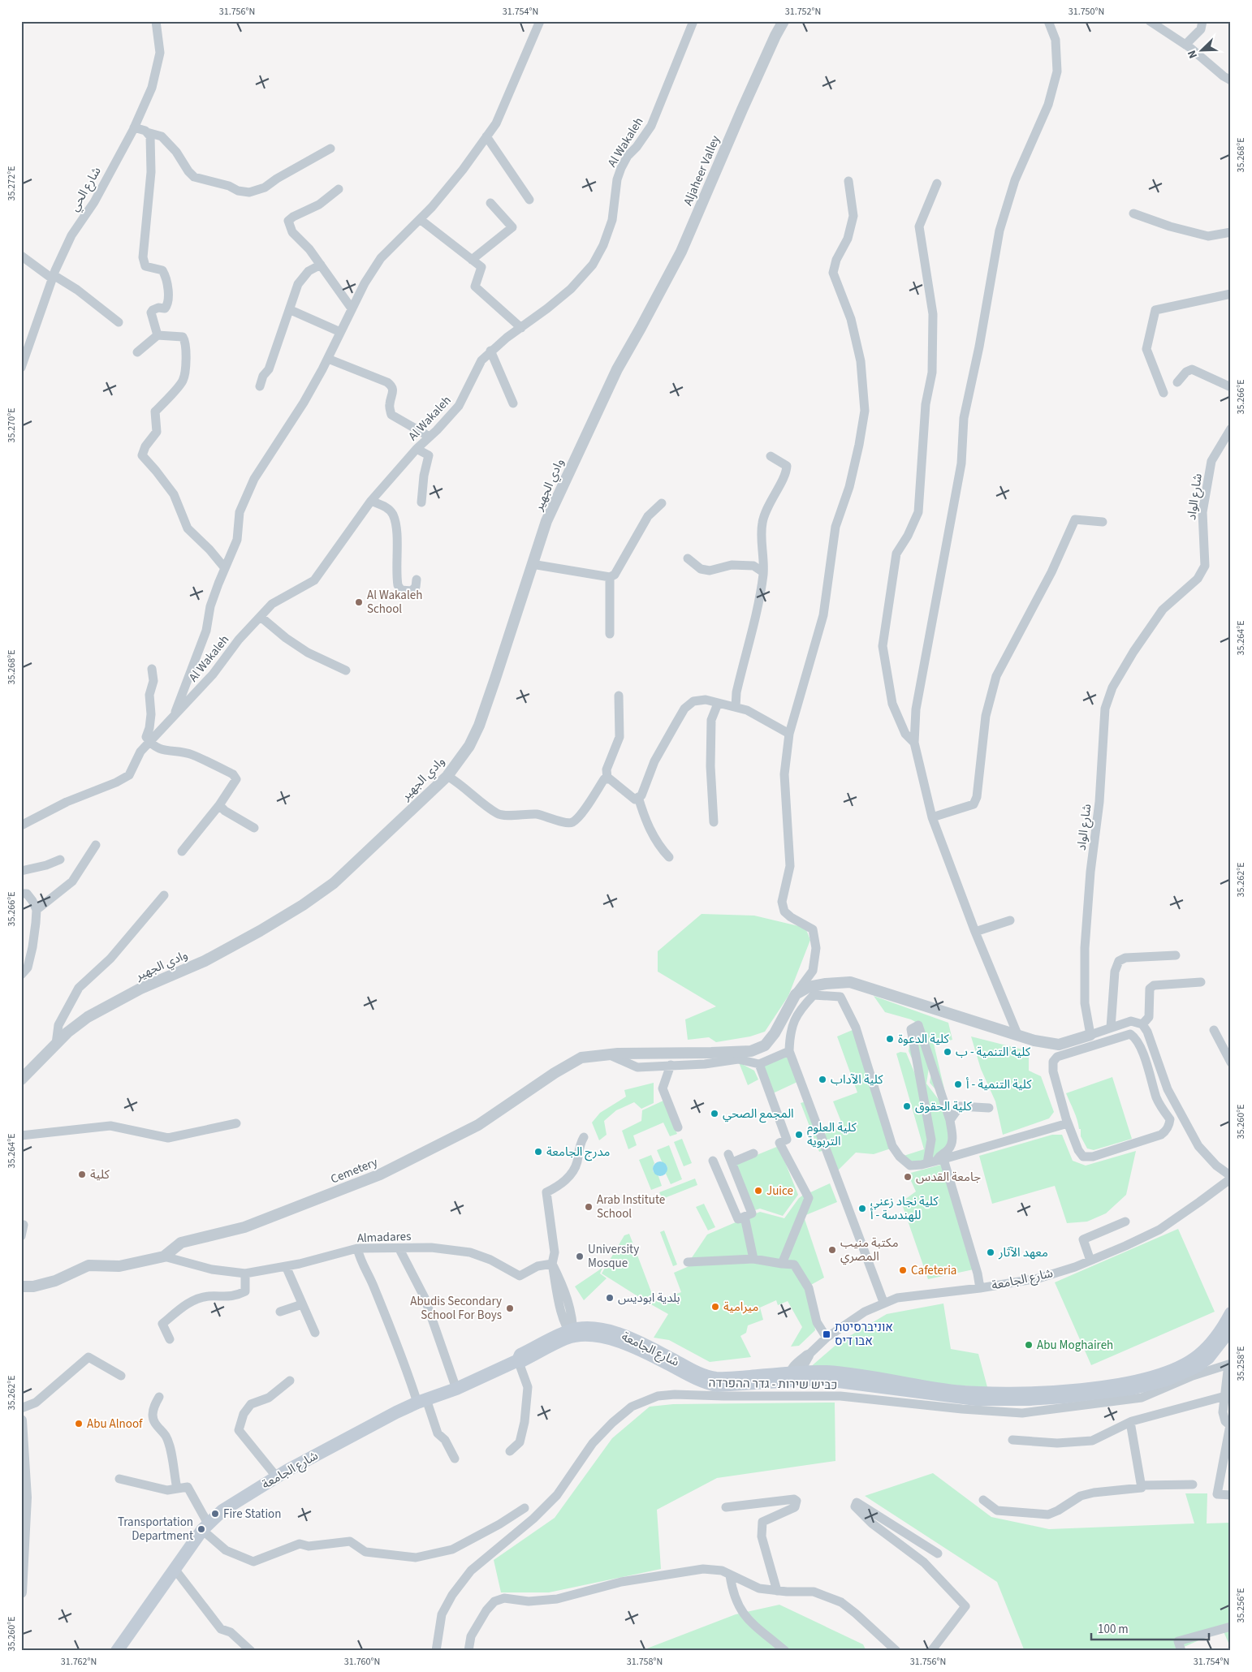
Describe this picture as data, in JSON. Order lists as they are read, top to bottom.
{
  "streets": {
    "main road": ["شارع الجامعة"],
    "street": [
      "Al Wakaleh",
      "Aljaheer Valley",
      "شارع الحي",
      "وادي الجهير",
      "شارع الواد",
      "Cemetery",
      "Almadares",
      "כביש שירות - גדר ההפרדה"
    ]
  },
  "crossings": [
    ["Aljaheer Valley", "وادي الجهير"],
    ["Cemetery", "Almadares"]
  ],
  "places": {
    "other": [
      "Al Wakaleh School",
      "كلية الدعوة",
      "كلية التنمية - ب",
      "كلية الآداب",
      "كلية التنمية - أ",
      "كلية الحقوق",
      "المجمع الصحي",
      "كلية العلوم التربوية",
      "مدرج الجامعة",
      "كلية",
      "جامعة القدس",
      "Juice",
      "Arab Institute School",
      "كلية نجاد زعني للهندسة - أ",
      "مكتبة منيب المصري",
      "معهد الآثار",
      "University Mosque",
      "Cafeteria",
      "بلدية ابوديس",
      "ميرامية",
      "Abudis Secondary School For Boys",
      "Abu Moghaireh",
      "Abu Alnoof",
      "Fire Station",
      "Transportation Department"
    ],
    "transit": ["אוניברסיטת אבו דיס"]
  },
  "scale_bar": "100 m",
  "north": "bottom left",
  "coordinates": [
    "31.756°N",
    "31.754°N",
    "31.752°N",
    "31.750°N",
    "35.268°E",
    "35.272°E",
    "35.266°E",
    "35.270°E",
    "35.264°E",
    "35.262°E",
    "35.260°E",
    "35.258°E",
    "35.256°E",
    "31.762°N",
    "31.760°N",
    "31.758°N"
  ]
}
